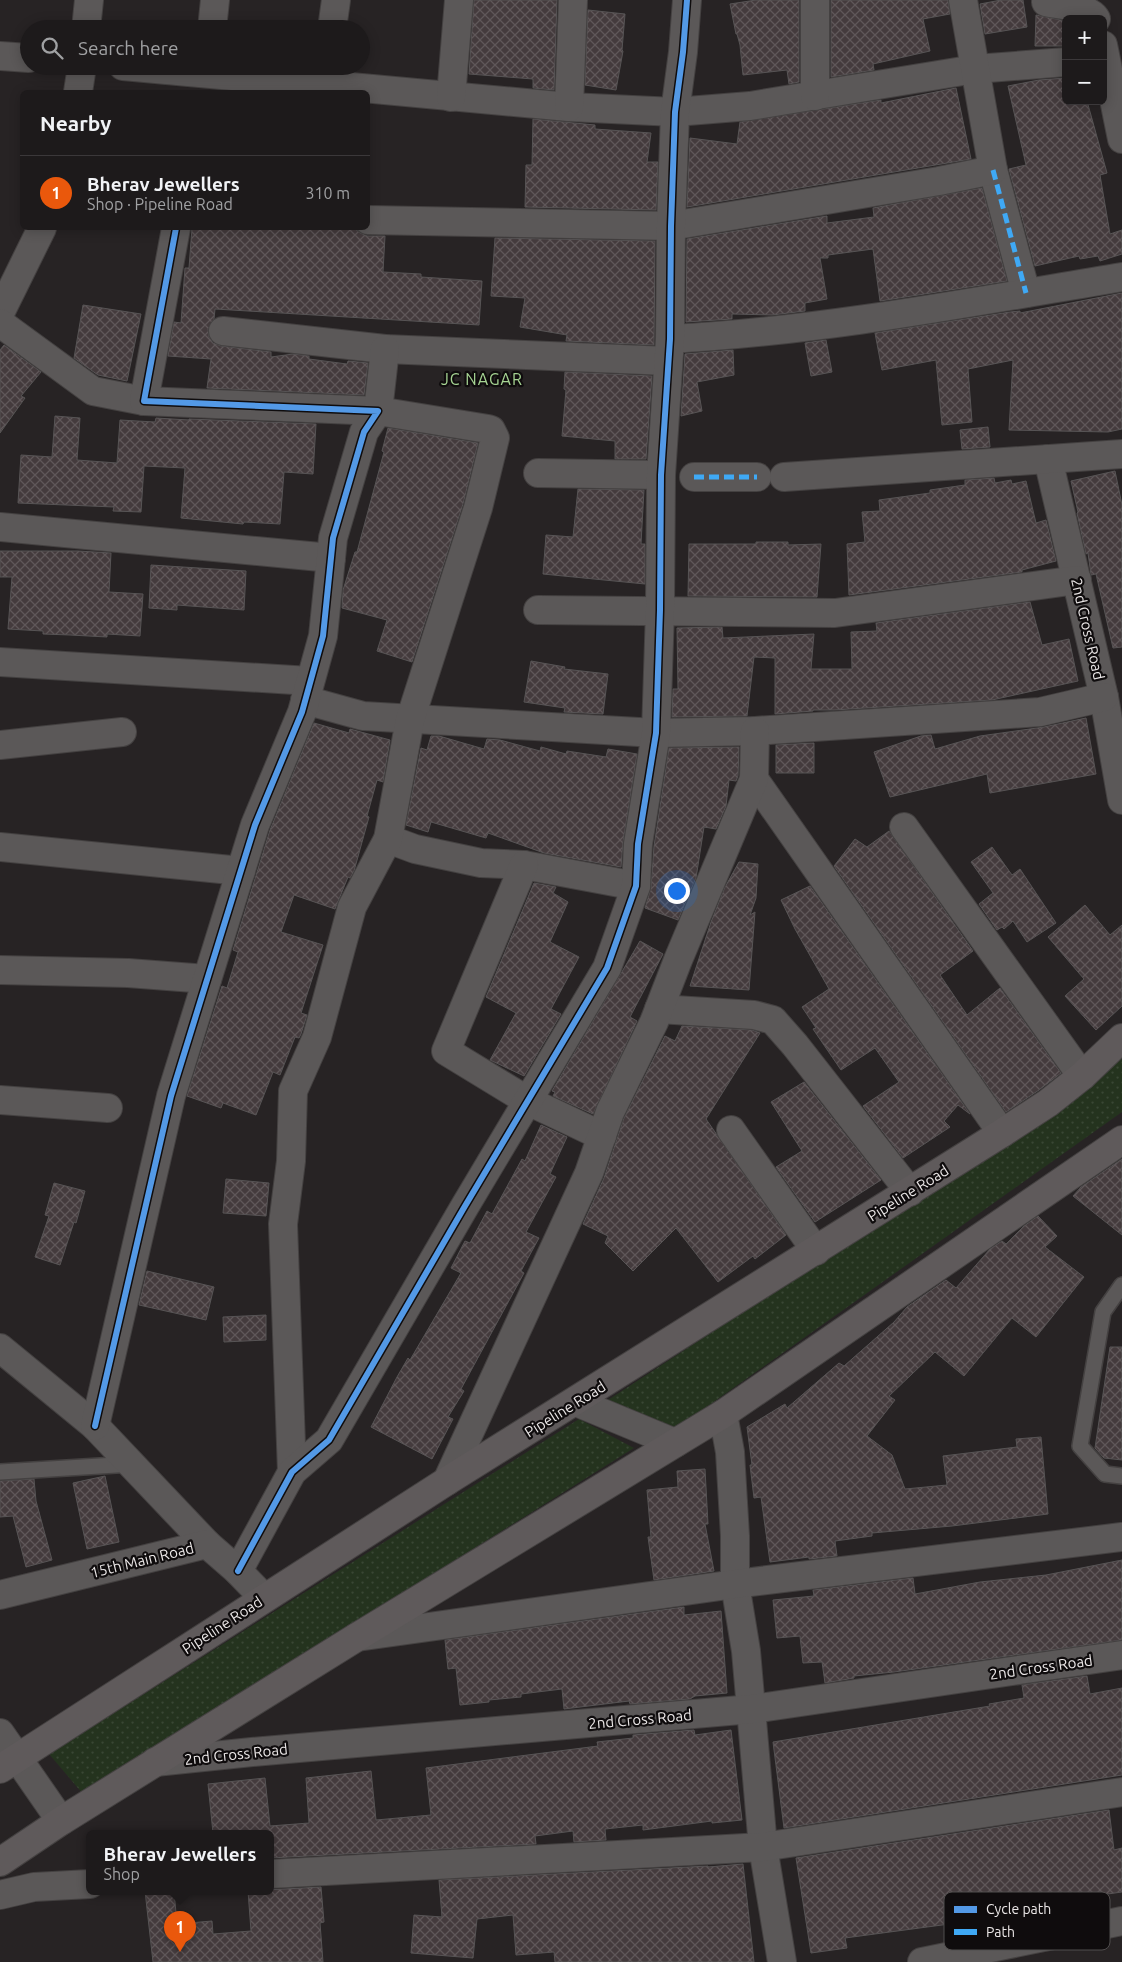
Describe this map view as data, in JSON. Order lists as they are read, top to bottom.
{
  "streets": {
    "main road": ["Pipeline Road"],
    "street": ["2nd Cross Road", "15th Main Road"]
  },
  "crossings": [
    ["Pipeline Road", "15th Main Road"]
  ],
  "districts": ["JC NAGAR"],
  "legend": ["Cycle path", "Path"],
  "page": {
    "map_buttons": ["+", "−"],
    "search": "Search here",
    "heading": "Nearby",
    "list": [
      {
        "mark": "1",
        "name": "Bherav Jewellers",
        "note": "Shop · Pipeline Road",
        "value": "310 m"
      }
    ],
    "popup": ["Bherav Jewellers", "Shop"],
    "pins": "1"
  }
}
